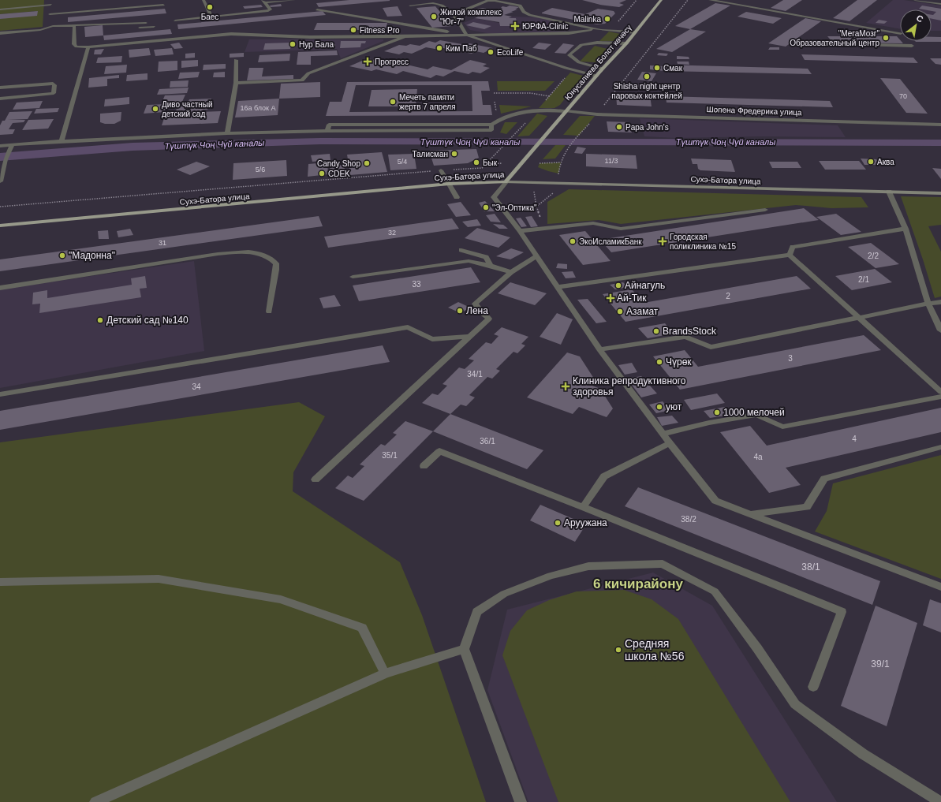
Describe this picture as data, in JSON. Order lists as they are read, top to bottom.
{
  "streets": {
    "main road": ["Юнусалиева Болот көчөсү", "Сухэ-Батора улица"],
    "street": ["Шопена Фредерика улица"]
  },
  "crossings": [
    ["Юнусалиева Болот көчөсү", "Шопена Фредерика улица"],
    ["Юнусалиева Болот көчөсү", "Сухэ-Батора улица"]
  ],
  "districts": ["6 кичирайону"],
  "water": ["Түштүк Чоң Чүй каналы"],
  "places": {
    "other": [
      "Баес",
      "Жилой комплекс \"Юг-7\"",
      "Malinka",
      "Fitness Pro",
      "\"МегаМозг\" Образовательный центр",
      "Нур Бала",
      "Ким Паб",
      "EcoLife",
      "Смак",
      "Shisha night центр паровых коктейлей",
      "Мечеть памяти жертв 7 апреля",
      "Диво частный детский сад",
      "Papa John's",
      "Талисман",
      "Аква",
      "Бык",
      "Candy Shop",
      "CDEK",
      "\"Эл-Оптика\"",
      "ЭкоИсламикБанк",
      "\"Мадонна\"",
      "Айнагуль",
      "Лена",
      "Азамат",
      "Детский сад №140",
      "BrandsStock",
      "Чүрөк",
      "уют",
      "1000 мелочей",
      "Аруужана",
      "Средняя школа №56"
    ],
    "health": [
      "ЮРФА-Clinic",
      "Прогресс",
      "Городская поликлиника №15",
      "Ай-Тик",
      "Клиника репродуктивного здоровья"
    ]
  },
  "house_numbers": [
    "70",
    "16а блок А",
    "11/3",
    "5/4",
    "5/6",
    "32",
    "31",
    "2/2",
    "2/1",
    "33",
    "2",
    "3",
    "34/1",
    "34",
    "4",
    "36/1",
    "35/1",
    "4а",
    "38/2",
    "38/1",
    "39/1"
  ],
  "north": "top right"
}
